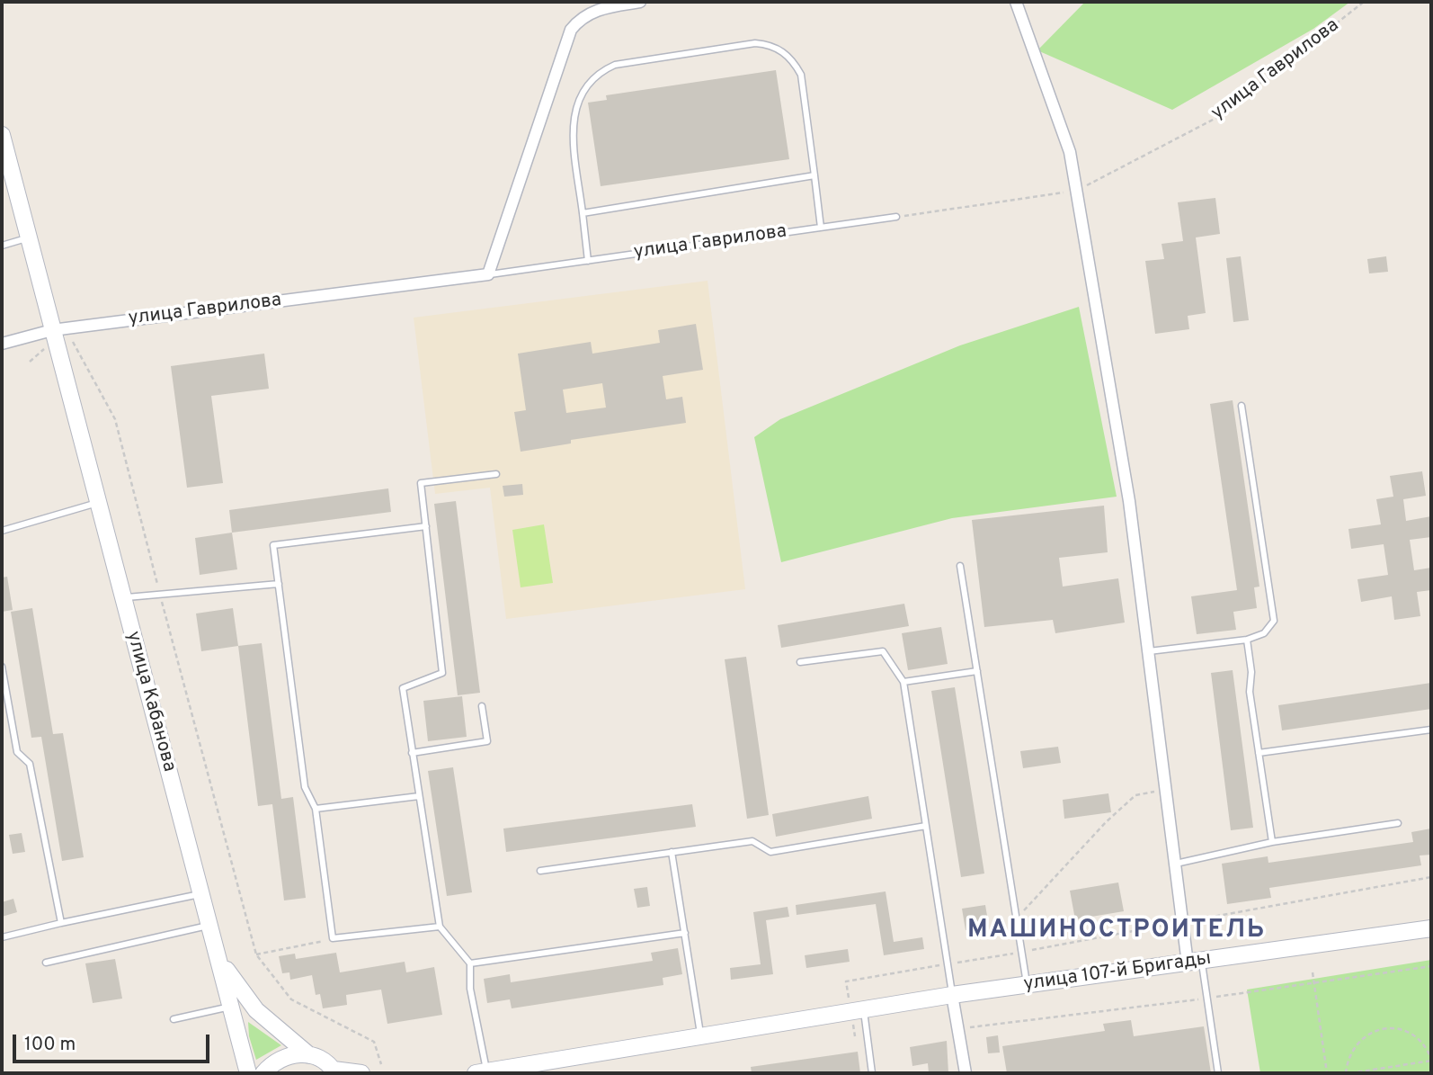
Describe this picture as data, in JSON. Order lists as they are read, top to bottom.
{
  "streets": {
    "main road": ["улица Кабанова", "улица 107-й Бригады"],
    "street": ["улица Гаврилова"]
  },
  "crossings": [
    ["улица Гаврилова", "улица Кабанова"]
  ],
  "districts": ["МАШИНОСТРОИТЕЛЬ"],
  "scale_bar": "100 m"
}
